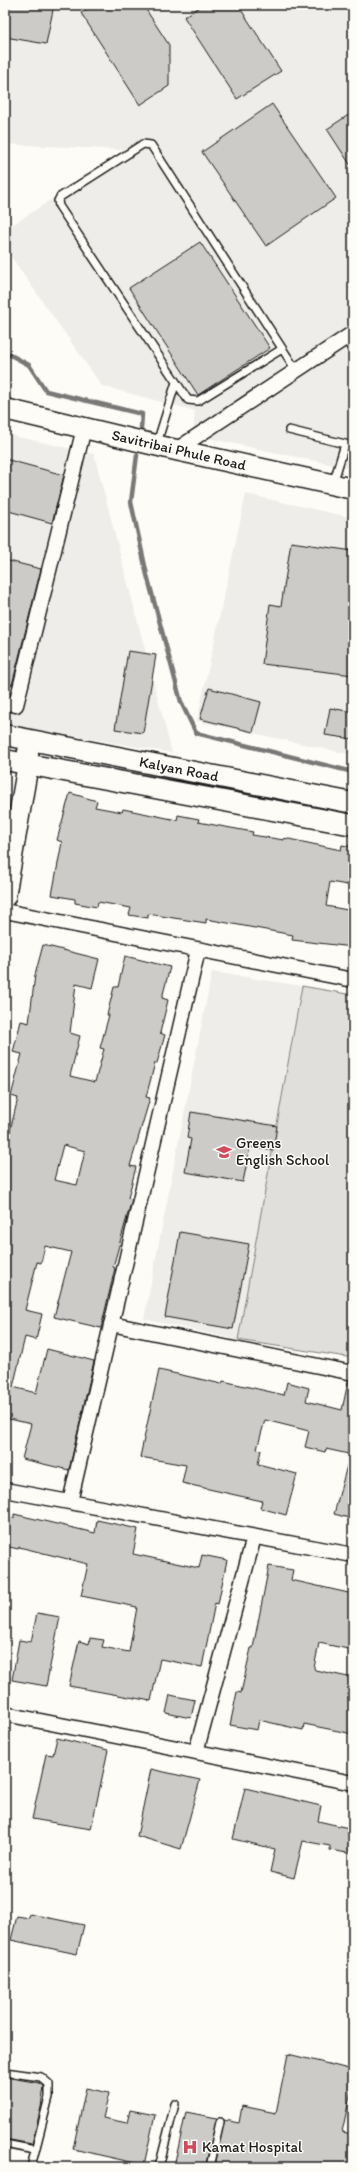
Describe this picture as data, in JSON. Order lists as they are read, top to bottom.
{
  "streets": {
    "main road": ["Savitribai Phule Road", "Kalyan Road"]
  },
  "places": {
    "school or university": ["Greens English School"],
    "hospital": ["Kamat Hospital"]
  }
}
